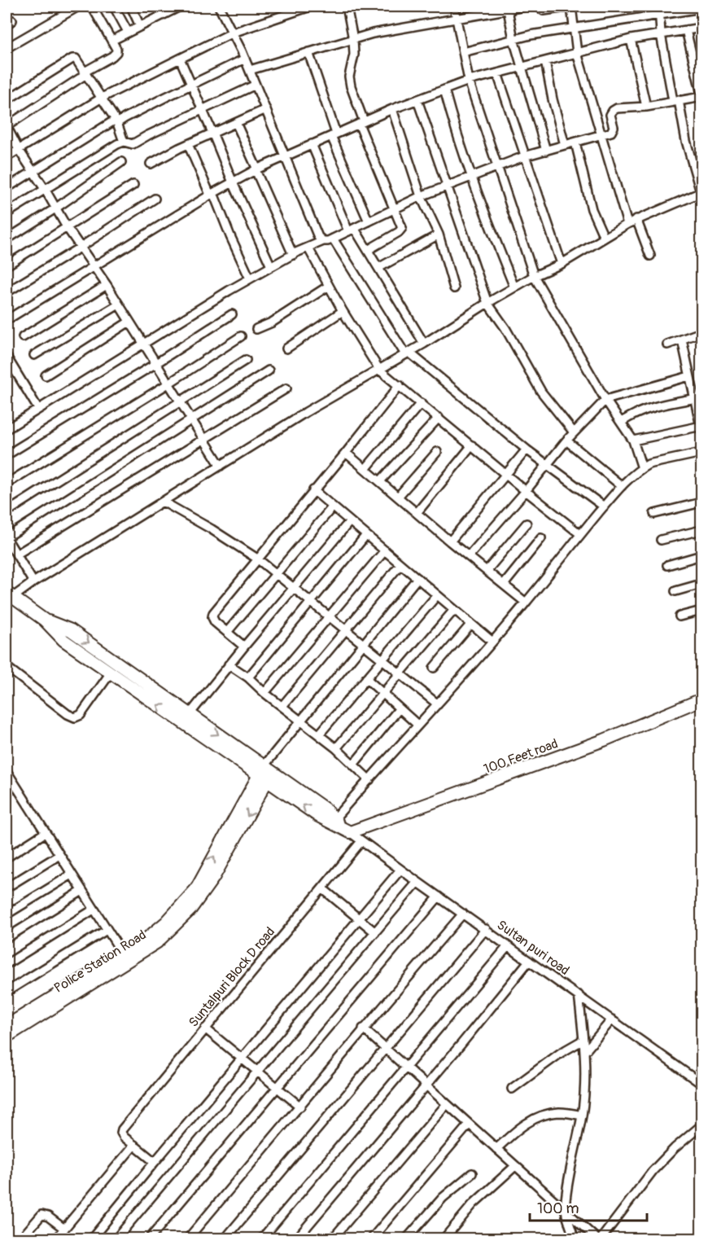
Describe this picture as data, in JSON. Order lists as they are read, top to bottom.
{
  "streets": {
    "street": [
      "100 Feet road",
      "Sultan puri road",
      "Police Station Road",
      "Suntalpuri Block D road"
    ]
  },
  "crossings": [
    ["100 Feet road", "Sultan puri road"],
    ["Sultan puri road", "Suntalpuri Block D road"]
  ],
  "scale_bar": "100 m"
}
